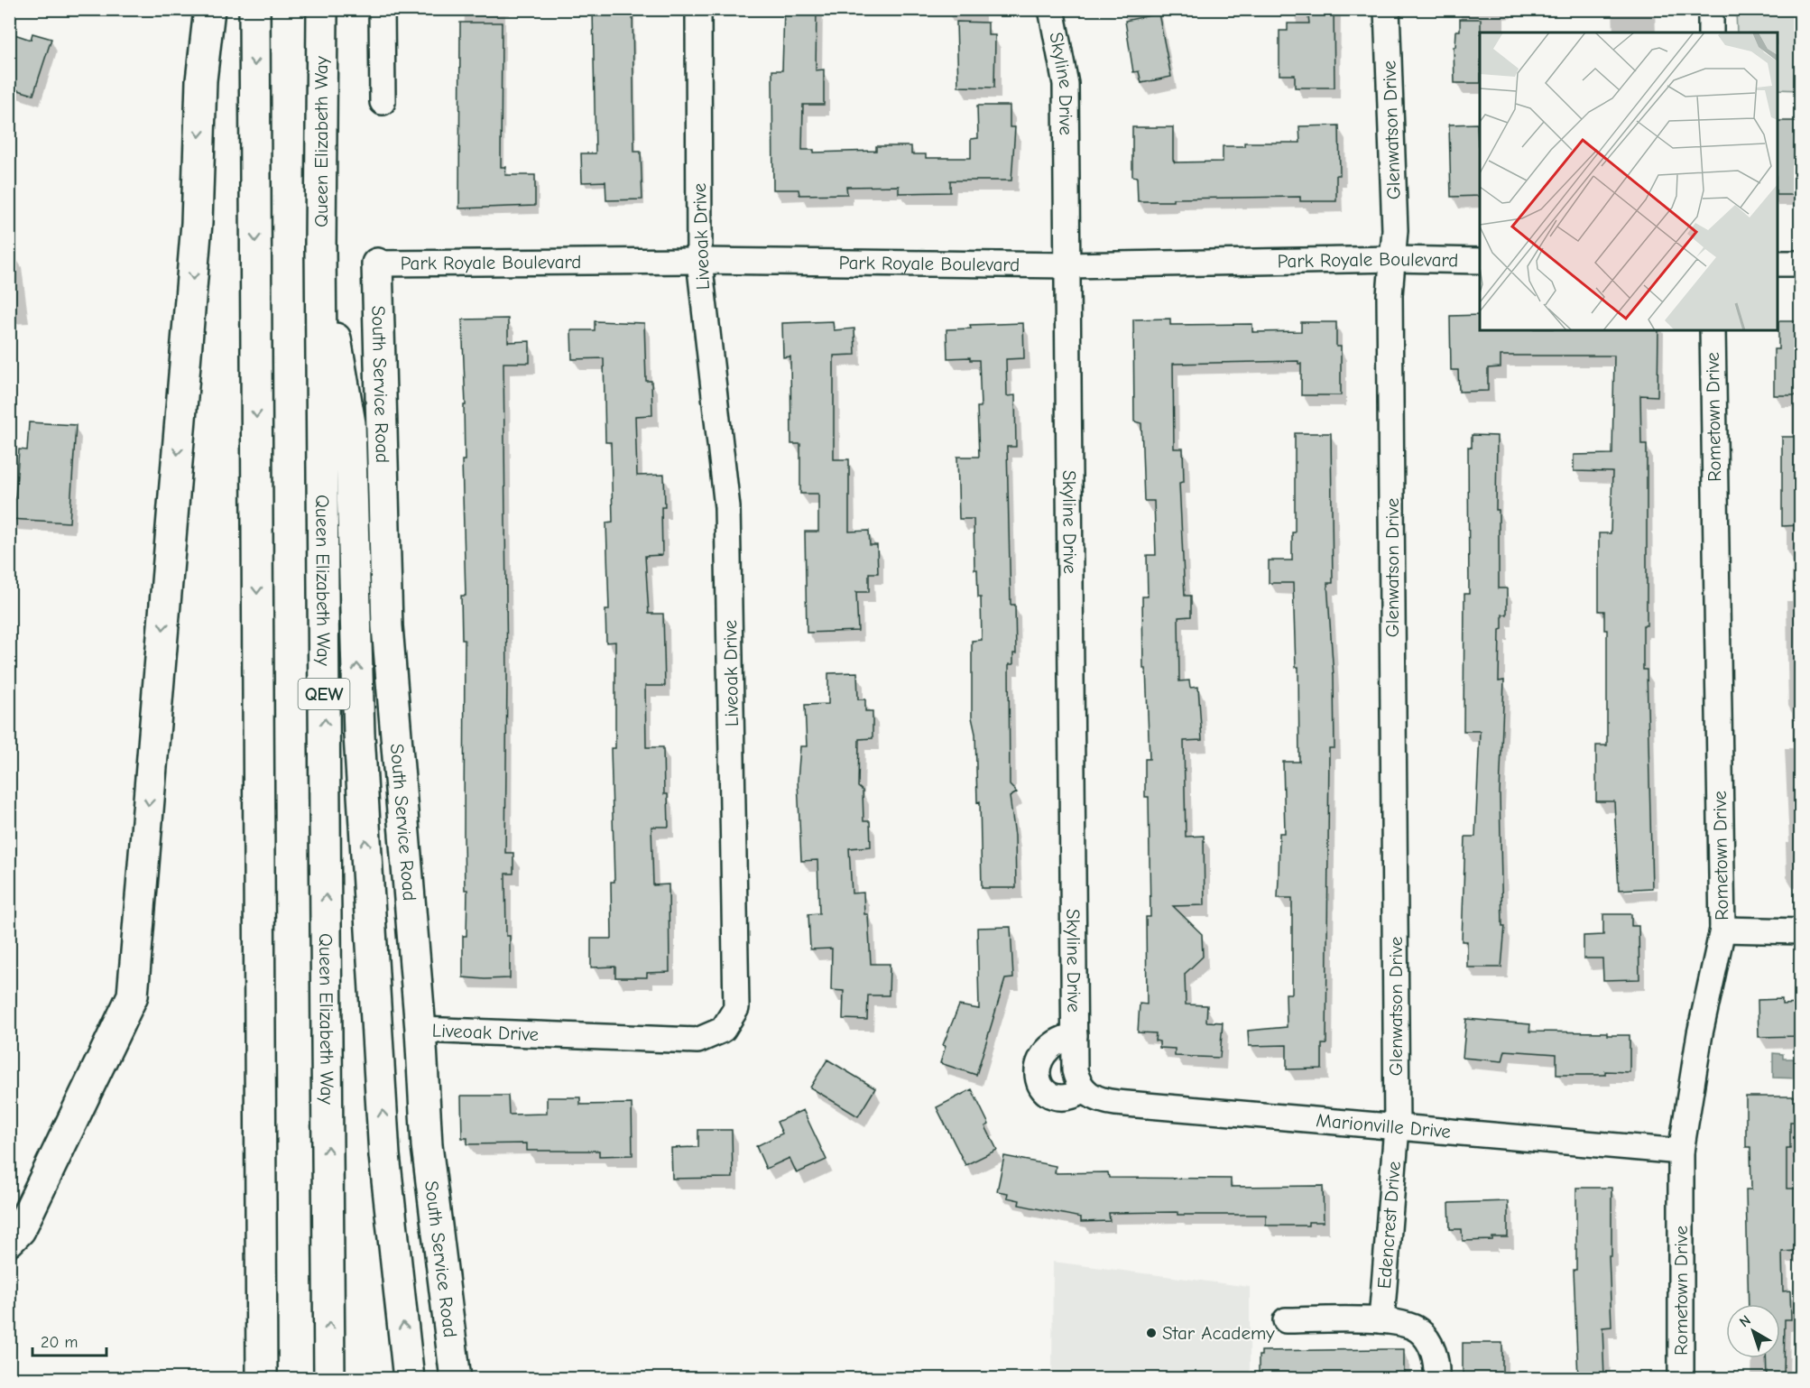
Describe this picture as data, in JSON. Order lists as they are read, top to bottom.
{
  "streets": {
    "main road": ["Queen Elizabeth Way", "South Service Road", "QEW"],
    "street": [
      "Skyline Drive",
      "Glenwatson Drive",
      "Liveoak Drive",
      "Park Royale Boulevard",
      "Rometown Drive",
      "Marionville Drive",
      "Edencrest Drive"
    ]
  },
  "crossings": [
    ["Skyline Drive", "Park Royale Boulevard"],
    ["Skyline Drive", "Marionville Drive"],
    ["Glenwatson Drive", "Park Royale Boulevard"],
    ["Glenwatson Drive", "Marionville Drive"],
    ["Glenwatson Drive", "Edencrest Drive"],
    ["Liveoak Drive", "Park Royale Boulevard"],
    ["Liveoak Drive", "South Service Road"],
    ["Park Royale Boulevard", "South Service Road"],
    ["Rometown Drive", "Marionville Drive"],
    ["Marionville Drive", "Edencrest Drive"]
  ],
  "places": ["Star Academy"],
  "scale_bar": "20 m",
  "north": "top left"
}
